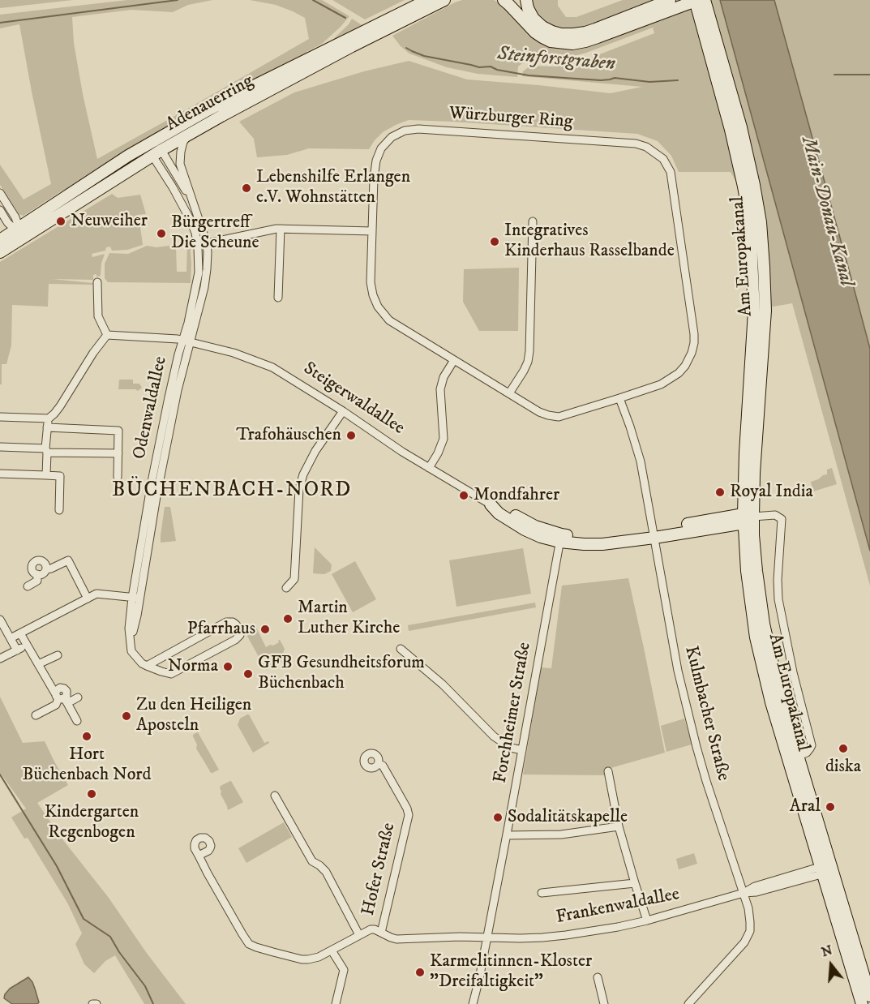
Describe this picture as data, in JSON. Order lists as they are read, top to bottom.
{
  "streets": {
    "main road": ["Adenauerring", "Am Europakanal", "Steigerwaldallee"],
    "street": [
      "Würzburger Ring",
      "Odenwaldallee",
      "Forchheimer Straße",
      "Kulmbacher Straße",
      "Hofer Straße",
      "Frankenwaldallee"
    ]
  },
  "crossings": [
    ["Adenauerring", "Odenwaldallee"],
    ["Würzburger Ring", "Kulmbacher Straße"],
    ["Am Europakanal", "Steigerwaldallee"],
    ["Am Europakanal", "Frankenwaldallee"],
    ["Steigerwaldallee", "Odenwaldallee"],
    ["Steigerwaldallee", "Forchheimer Straße"],
    ["Steigerwaldallee", "Kulmbacher Straße"],
    ["Forchheimer Straße", "Frankenwaldallee"],
    ["Kulmbacher Straße", "Frankenwaldallee"],
    ["Hofer Straße", "Frankenwaldallee"]
  ],
  "districts": ["BÜCHENBACH-NORD"],
  "water": ["Steinforstgraben", "Main-Donau-Kanal"],
  "places": [
    "Lebenshilfe Erlangen e.V. Wohnstätten",
    "Neuweiher",
    "Bürgertreff Die Scheune",
    "Integratives Kinderhaus Rasselbande",
    "Trafohäuschen",
    "Royal India",
    "Mondfahrer",
    "Martin Luther Kirche",
    "Pfarrhaus",
    "Norma",
    "GFB Gesundheitsforum Büchenbach",
    "Zu den Heiligen Aposteln",
    "Hort Büchenbach Nord",
    "diska",
    "Kindergarten Regenbogen",
    "Aral",
    "Sodalitätskapelle",
    "Karmelitinnen-Kloster \"Dreifaltigkeit\""
  ],
  "north": "top"
}
